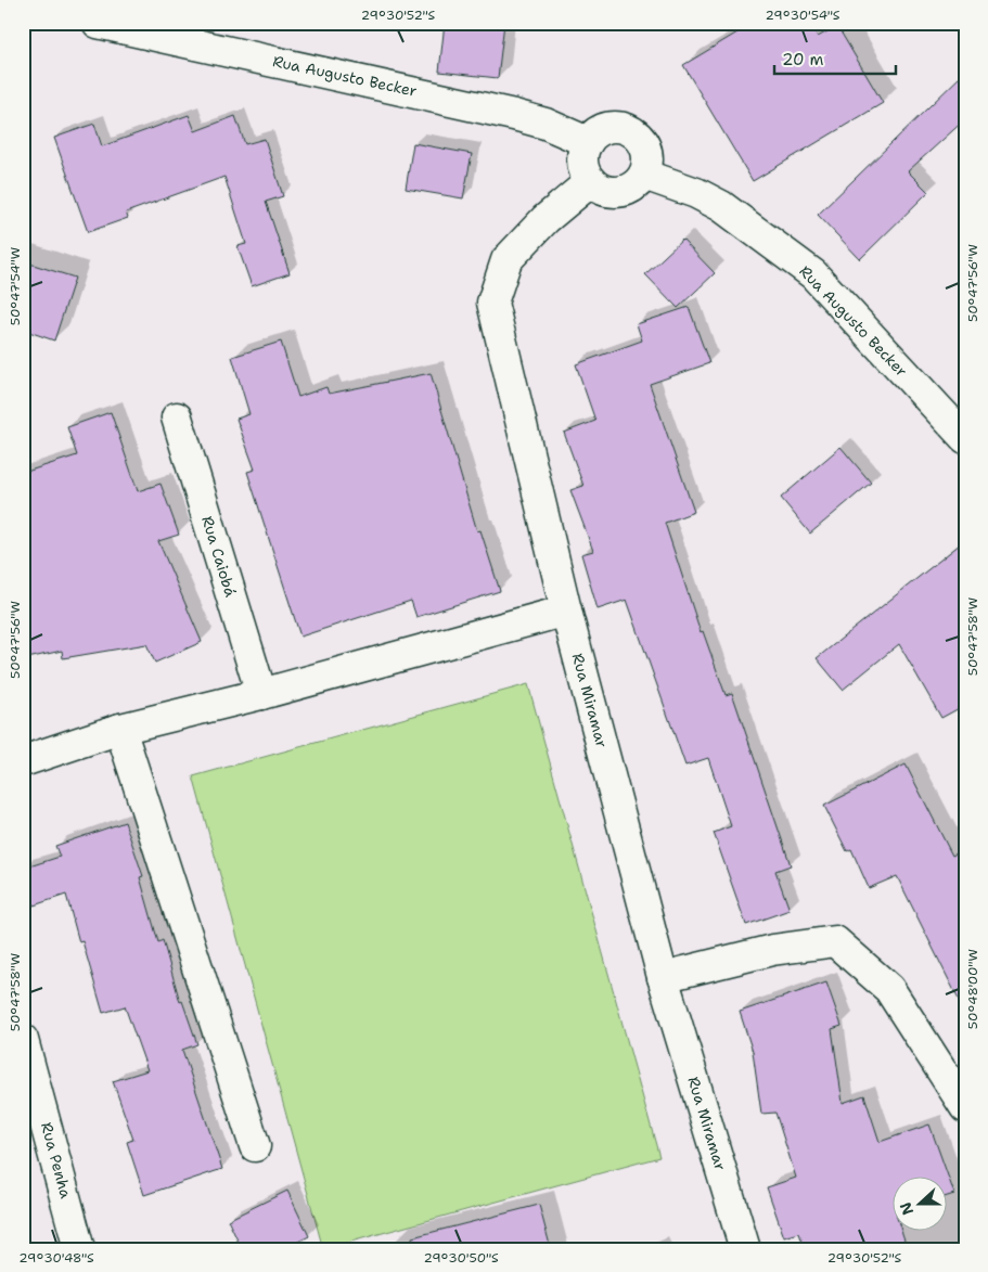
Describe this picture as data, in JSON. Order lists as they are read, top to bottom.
{
  "streets": {
    "street": [
      "Rua Augusto Becker",
      "Rua Caiobá",
      "Rua Miramar",
      "Rua Penha"
    ]
  },
  "crossings": [
    ["Rua Augusto Becker", "Rua Miramar"]
  ],
  "scale_bar": "20 m",
  "north": "left",
  "coordinates": [
    "29°30'52\"S",
    "29°30'54\"S",
    "50°47'56\"W",
    "50°47'54\"W",
    "50°47'58\"W",
    "50°48'00\"W",
    "29°30'48\"S",
    "29°30'50\"S"
  ]
}
